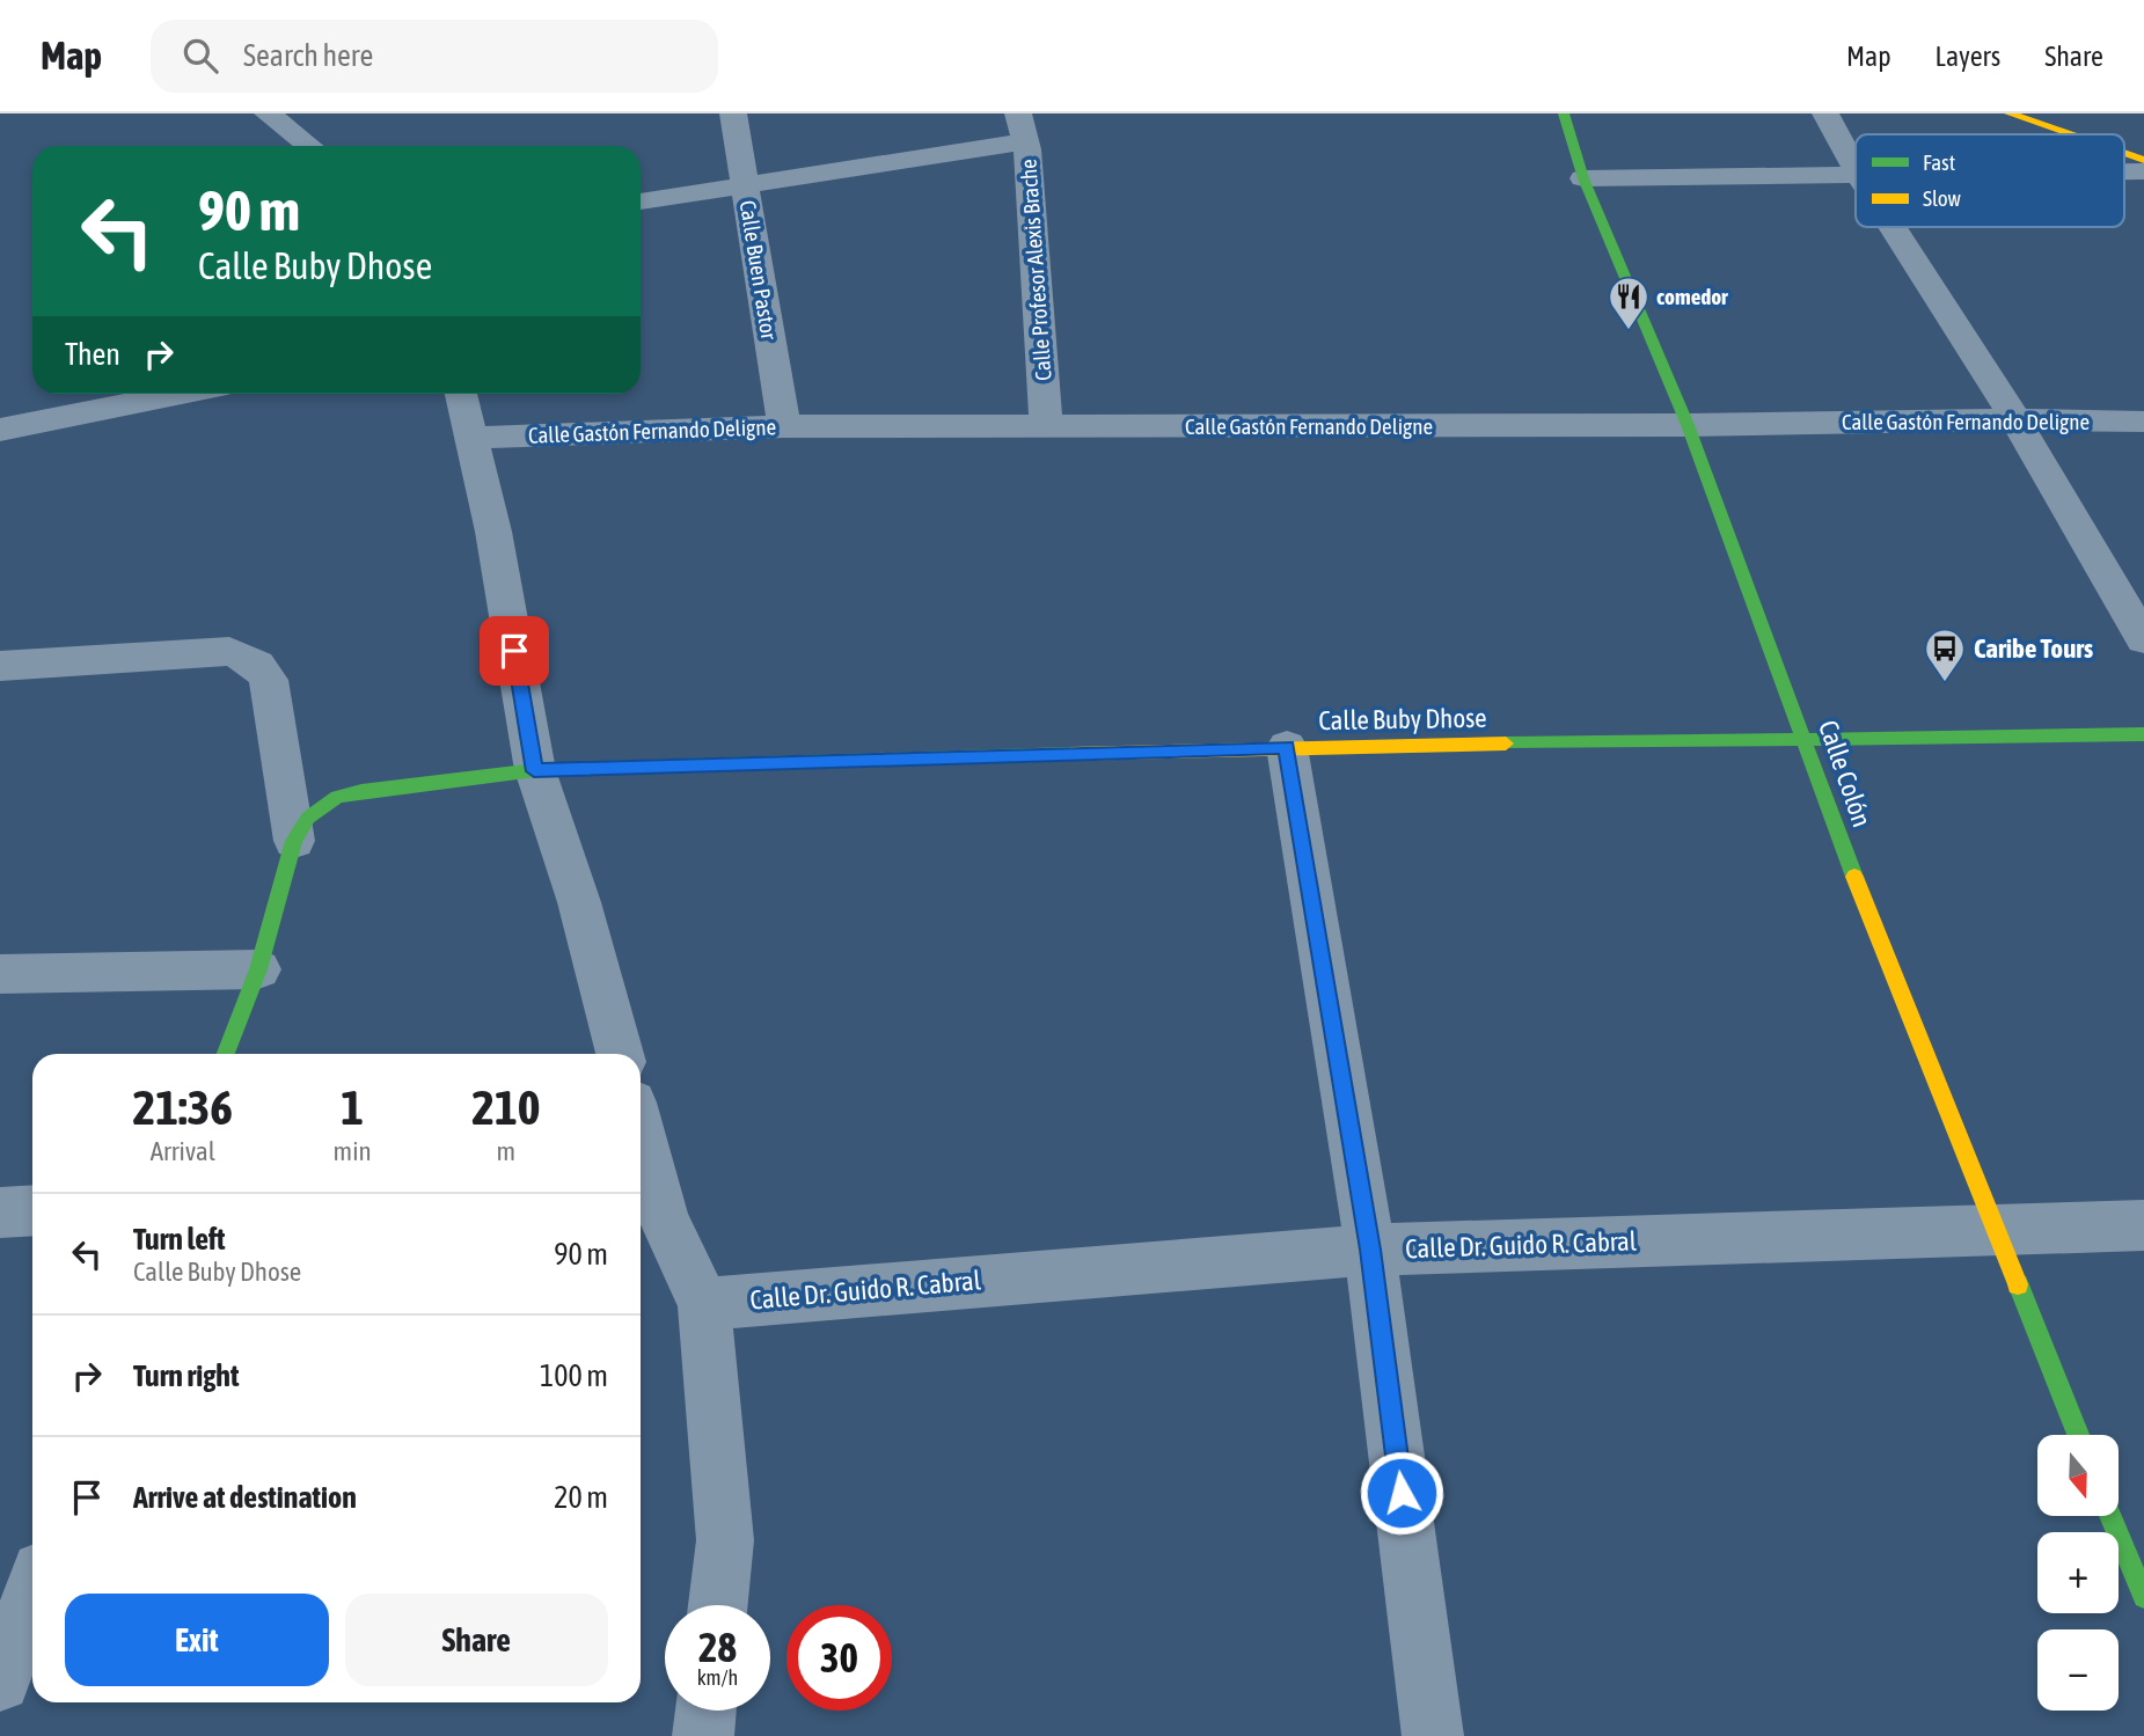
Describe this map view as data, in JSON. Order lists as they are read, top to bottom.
{
  "streets": {
    "main road": ["Calle Buby Dhose", "Calle Colón"],
    "street": [
      "Calle Buen Pastor",
      "Calle Profesor Alexis Brache",
      "Calle Gastón Fernando Deligne",
      "Calle Dr. Guido R. Cabral"
    ]
  },
  "crossings": [
    ["Calle Buen Pastor", "Calle Gastón Fernando Deligne"],
    ["Calle Profesor Alexis Brache", "Calle Gastón Fernando Deligne"],
    ["Calle Gastón Fernando Deligne", "Calle Colón"],
    ["Calle Buby Dhose", "Calle Colón"],
    ["Calle Colón", "Calle Dr. Guido R. Cabral"]
  ],
  "places": {
    "restaurant": ["comedor"],
    "bus stop": ["Caribe Tours"]
  },
  "legend": ["Fast", "Slow"],
  "north": "bottom",
  "page": {
    "header": "Map",
    "search": "Search here",
    "nav": ["Map", "Layers", "Share"],
    "turn": ["90 m", "Calle Buby Dhose"],
    "then": "Then",
    "eta": [
      "21:36",
      "Arrival",
      "1",
      "min",
      "210",
      "m"
    ],
    "list": [
      {
        "name": "Turn left",
        "note": "Calle Buby Dhose",
        "value": "90 m"
      },
      {
        "name": "Turn right",
        "value": "100 m"
      },
      {
        "name": "Arrive at destination",
        "value": "20 m"
      }
    ],
    "map_buttons": ["+", "−"],
    "buttons": ["Exit", "Share"],
    "speed": "28 km/h",
    "limit": "30"
  }
}
